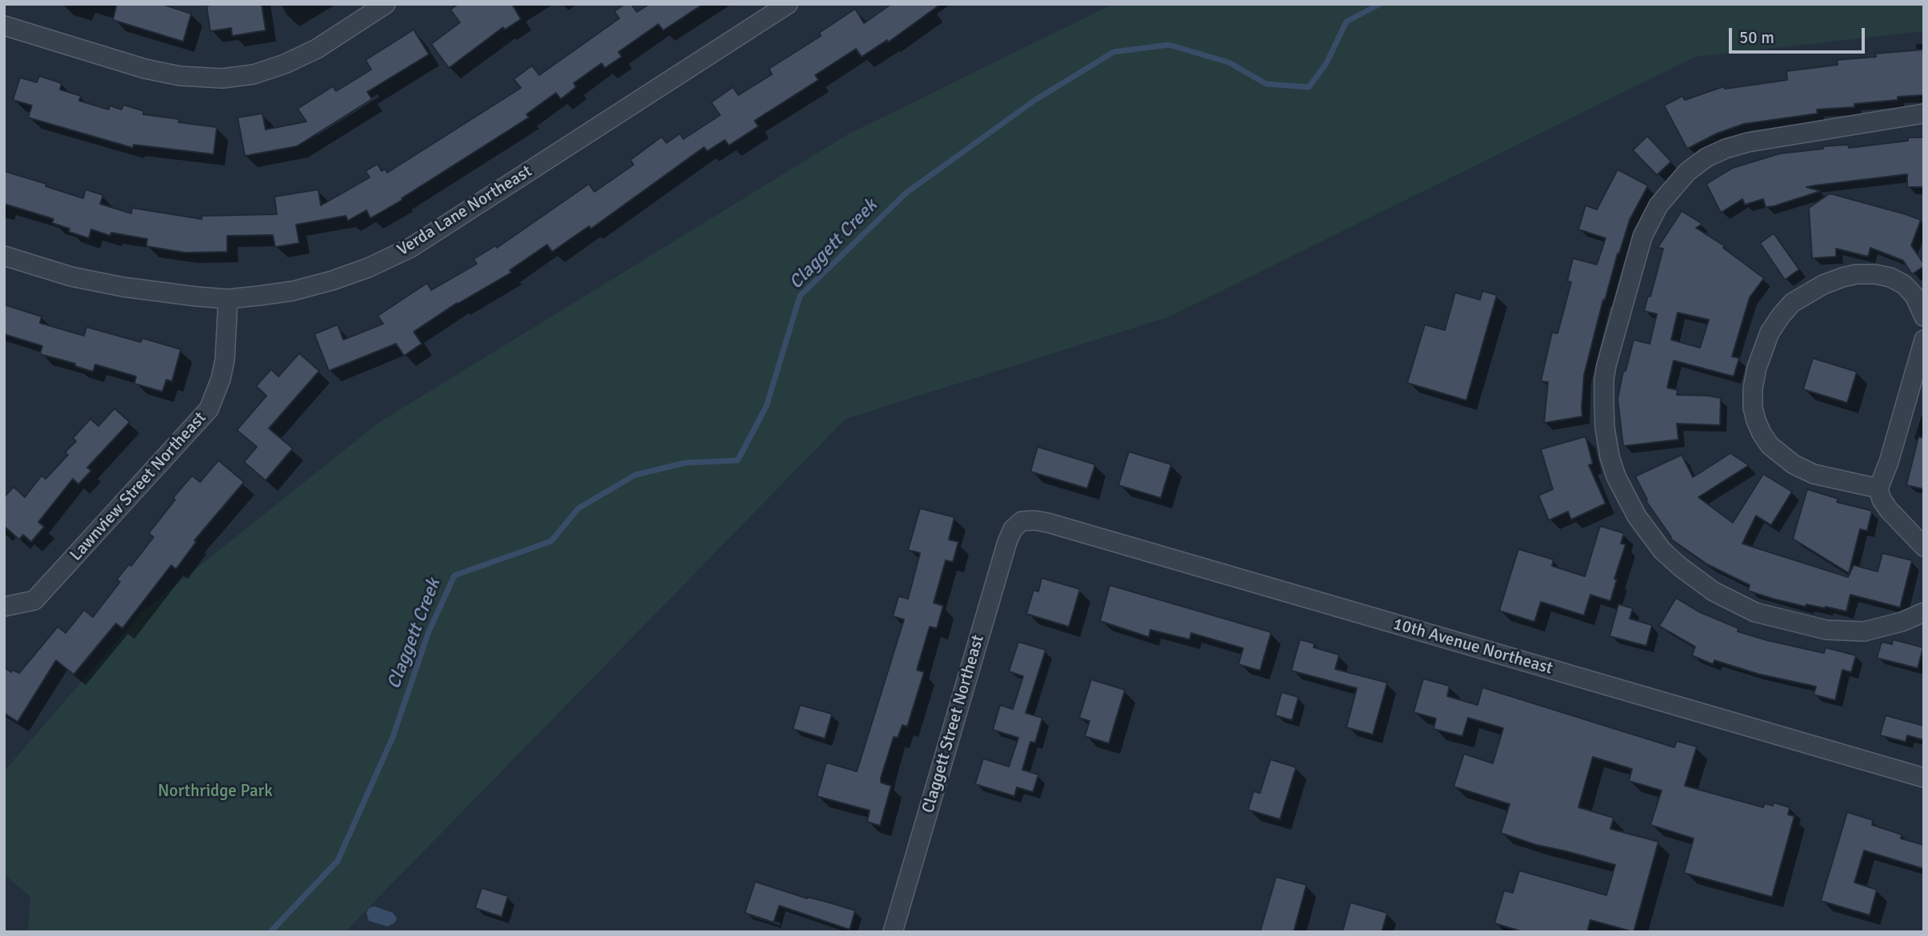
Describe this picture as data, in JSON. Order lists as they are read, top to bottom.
{
  "streets": {
    "street": [
      "Verda Lane Northeast",
      "Lawnview Street Northeast",
      "10th Avenue Northeast",
      "Claggett Street Northeast"
    ]
  },
  "crossings": [
    ["Verda Lane Northeast", "Lawnview Street Northeast"],
    ["10th Avenue Northeast", "Claggett Street Northeast"]
  ],
  "water": ["Claggett Creek"],
  "parks": ["Northridge Park"],
  "scale_bar": "50 m"
}
